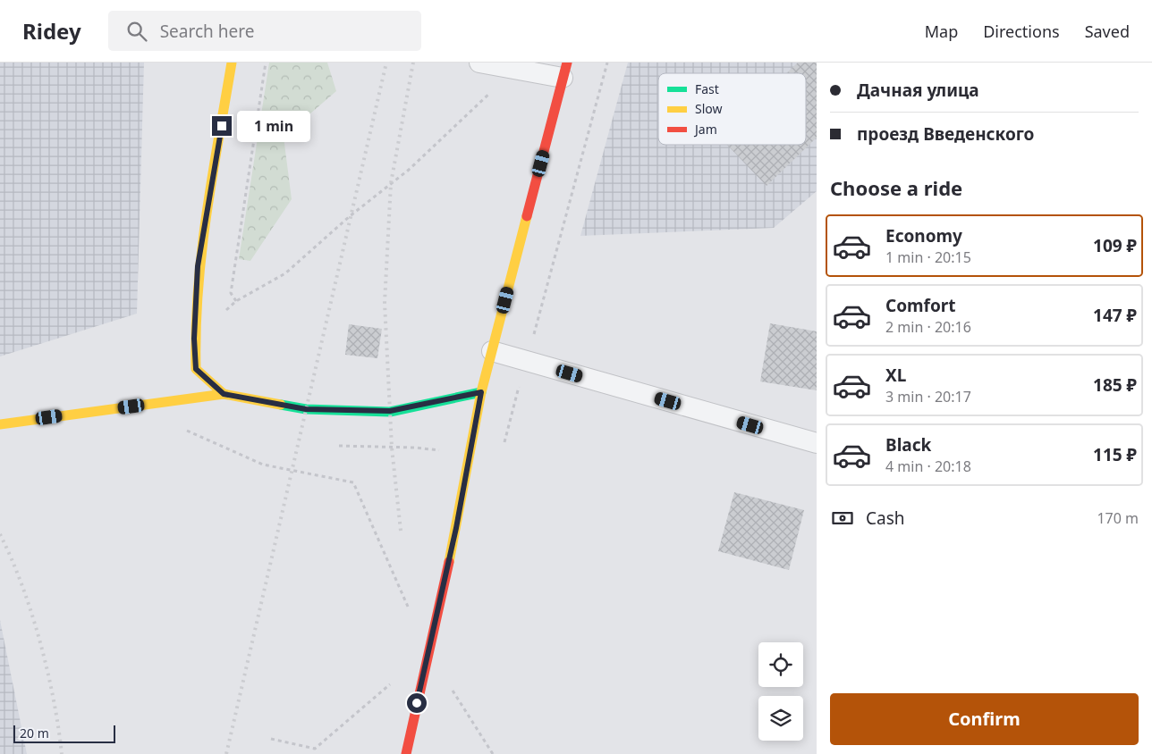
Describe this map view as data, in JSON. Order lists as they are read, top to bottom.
{
  "legend": ["Fast", "Slow", "Jam"],
  "scale_bar": "20 m",
  "page": {
    "header": "Ridey",
    "search": "Search here",
    "nav": ["Map", "Directions", "Saved"],
    "banner": ["Дачная улица", "проезд Введенского"],
    "bubble": "1 min",
    "heading": "Choose a ride",
    "list": [
      {
        "name": "Economy",
        "note": "1 min · 20:15",
        "value": "109 ₽"
      },
      {
        "name": "Comfort",
        "note": "2 min · 20:16",
        "value": "147 ₽"
      },
      {
        "name": "XL",
        "note": "3 min · 20:17",
        "value": "185 ₽"
      },
      {
        "name": "Black",
        "note": "4 min · 20:18",
        "value": "115 ₽"
      }
    ],
    "pay": ["Cash", "170 m"],
    "buttons": "Confirm",
    "scale": "20 m"
  }
}
